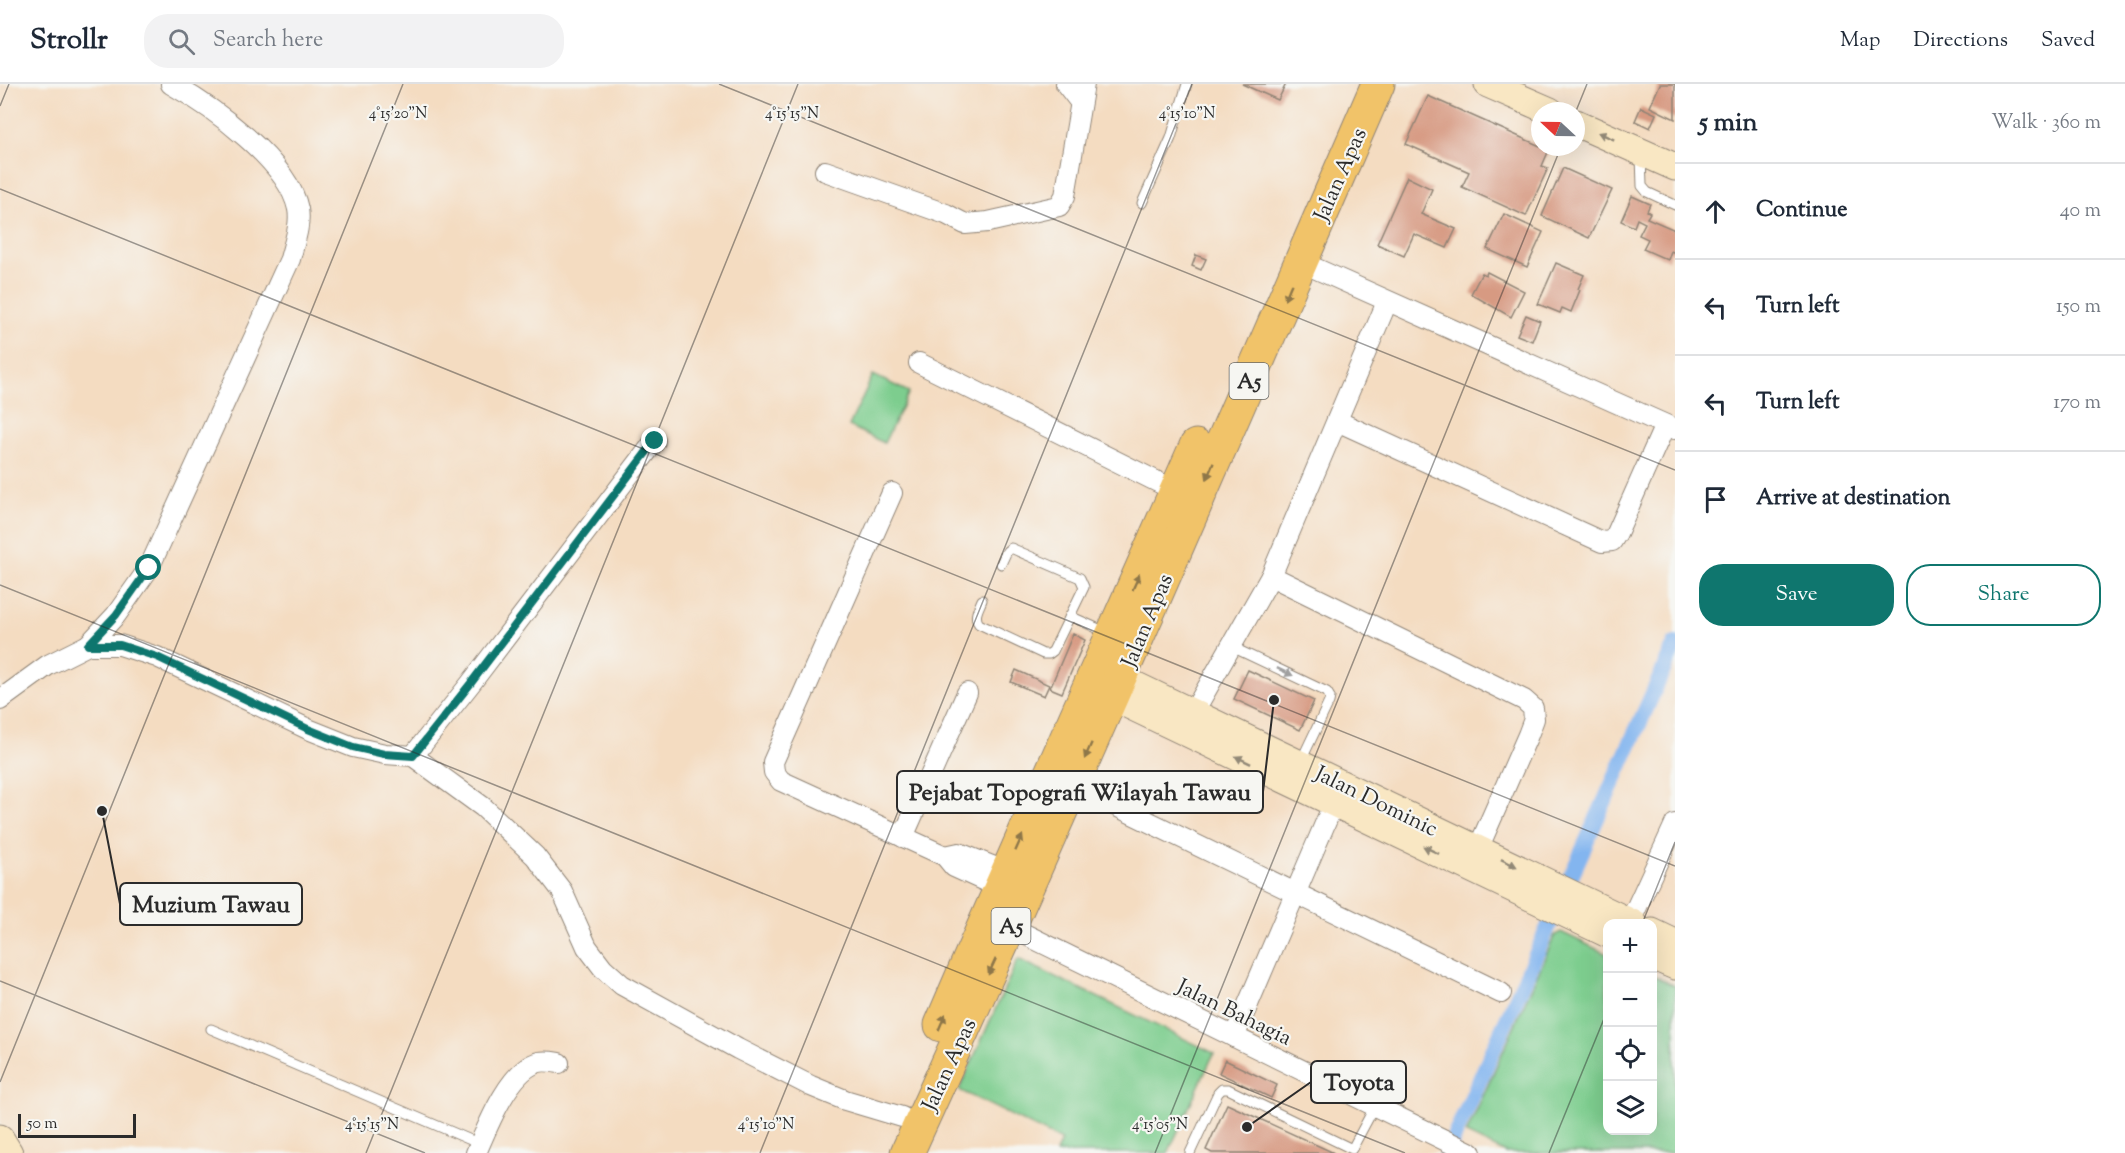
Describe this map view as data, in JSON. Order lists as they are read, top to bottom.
{
  "streets": {
    "highway": ["Jalan Apas", "A5"],
    "street": ["Jalan Dominic", "Jalan Bahagia"]
  },
  "crossings": [
    ["Jalan Apas", "Jalan Dominic"],
    ["Jalan Apas", "Jalan Bahagia"]
  ],
  "places": ["Pejabat Topografi Wilayah Tawau", "Muzium Tawau", "Toyota"],
  "scale_bar": "50 m",
  "north": "left",
  "page": {
    "header": "Strollr",
    "search": "Search here",
    "nav": ["Map", "Directions", "Saved"],
    "heading": ["5 min", "Walk · 360 m"],
    "list": [
      ["Continue", "40 m"],
      ["Turn left", "150 m"],
      ["Turn left", "170 m"],
      "Arrive at destination"
    ],
    "buttons": ["Save", "Share"],
    "map_buttons": ["+", "−"],
    "scale": "50 m"
  },
  "coordinates": [
    "4°15'20\"N",
    "4°15'15\"N",
    "4°15'10\"N",
    "4°15'05\"N"
  ]
}
